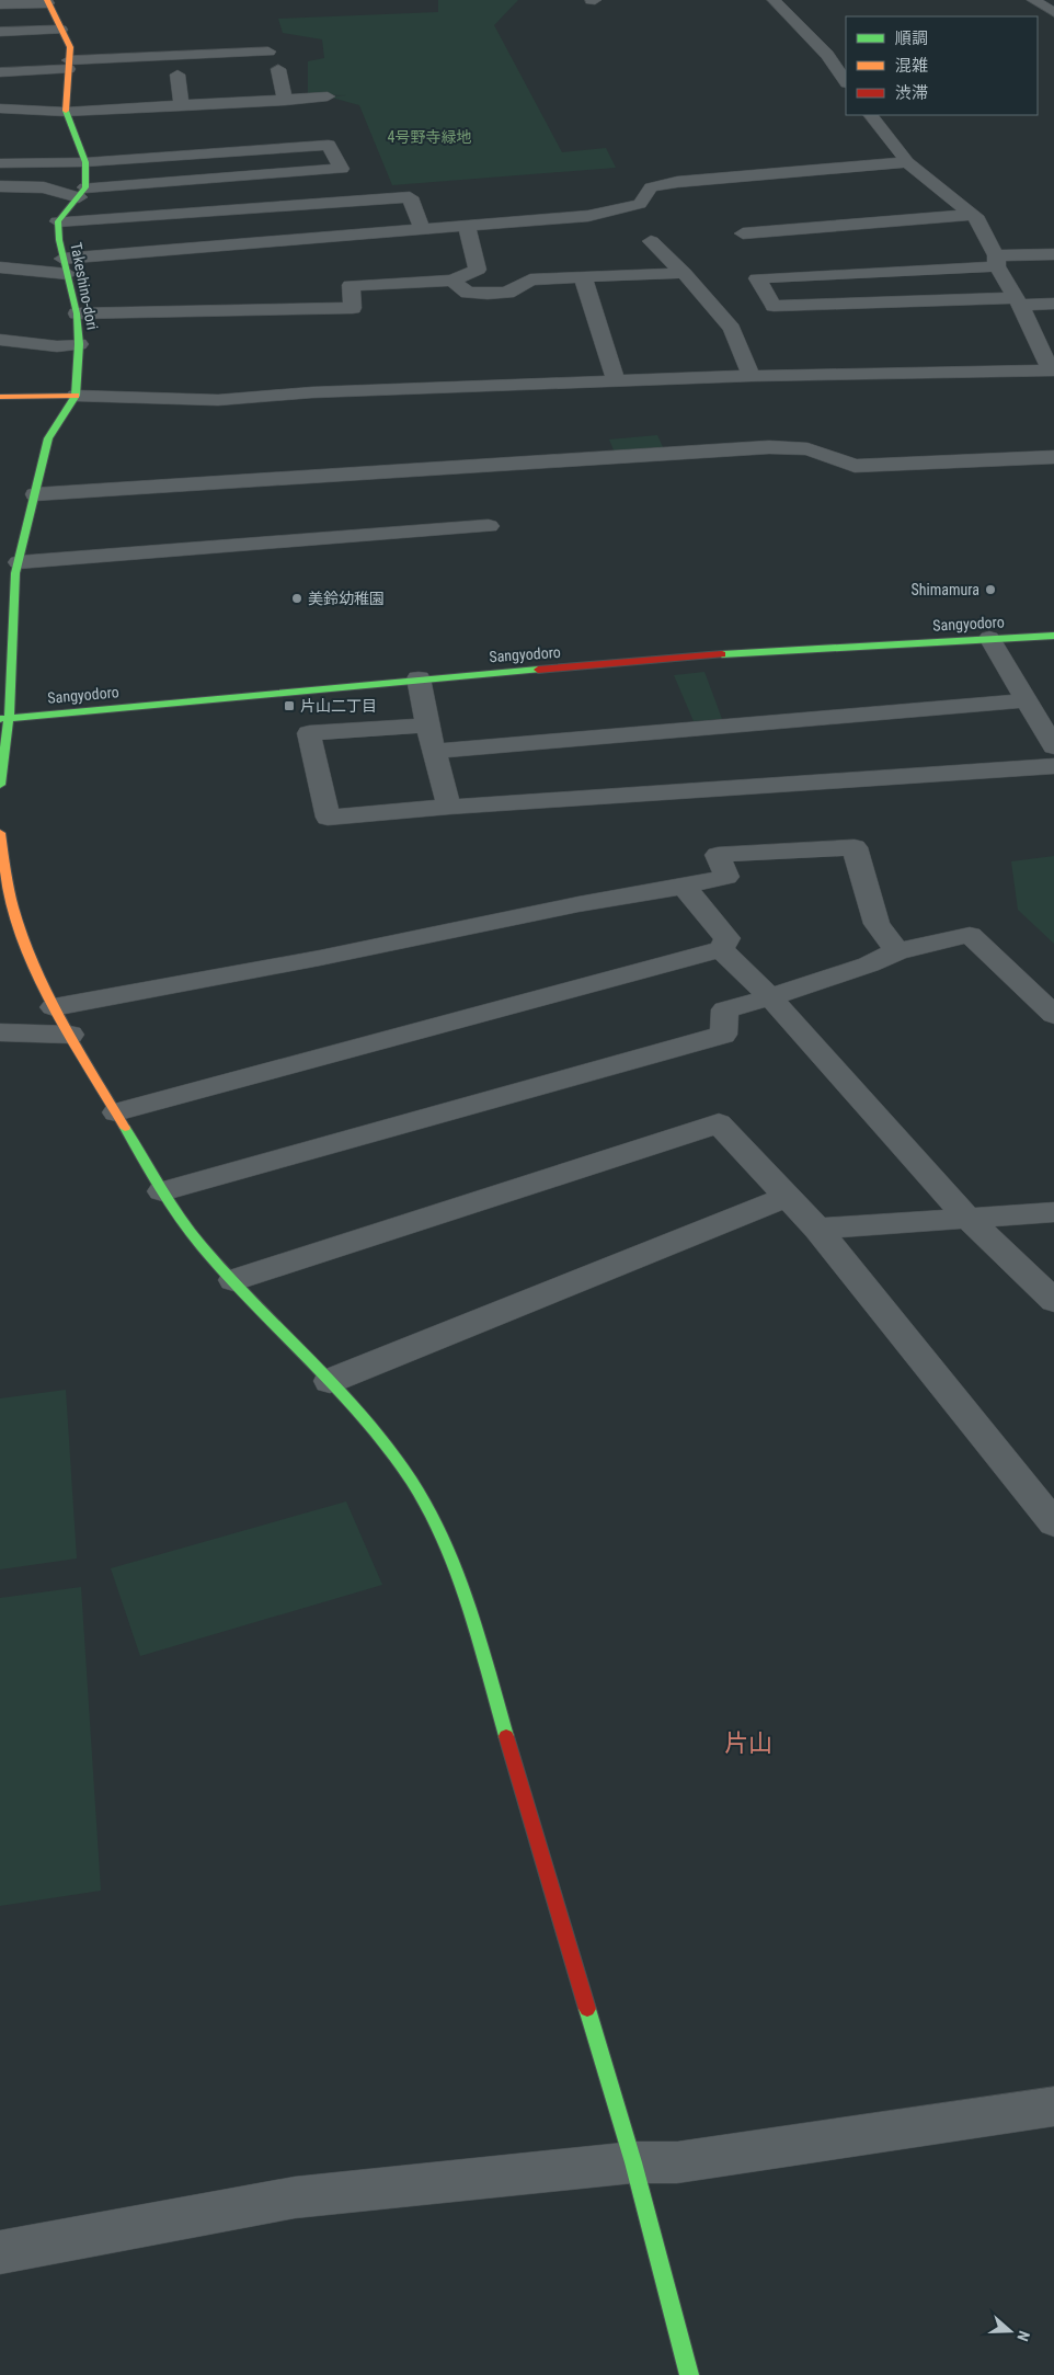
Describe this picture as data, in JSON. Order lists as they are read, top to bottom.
{
  "streets": {
    "street": ["Takeshino-dori", "Sangyodoro"]
  },
  "crossings": [
    ["Takeshino-dori", "Sangyodoro"]
  ],
  "districts": ["片山"],
  "parks": ["4号野寺緑地"],
  "places": {
    "other": ["Shimamura", "美鈴幼稚園"],
    "transit": ["片山二丁目"]
  },
  "legend": ["順調", "混雑", "渋滞"],
  "north": "right"
}
